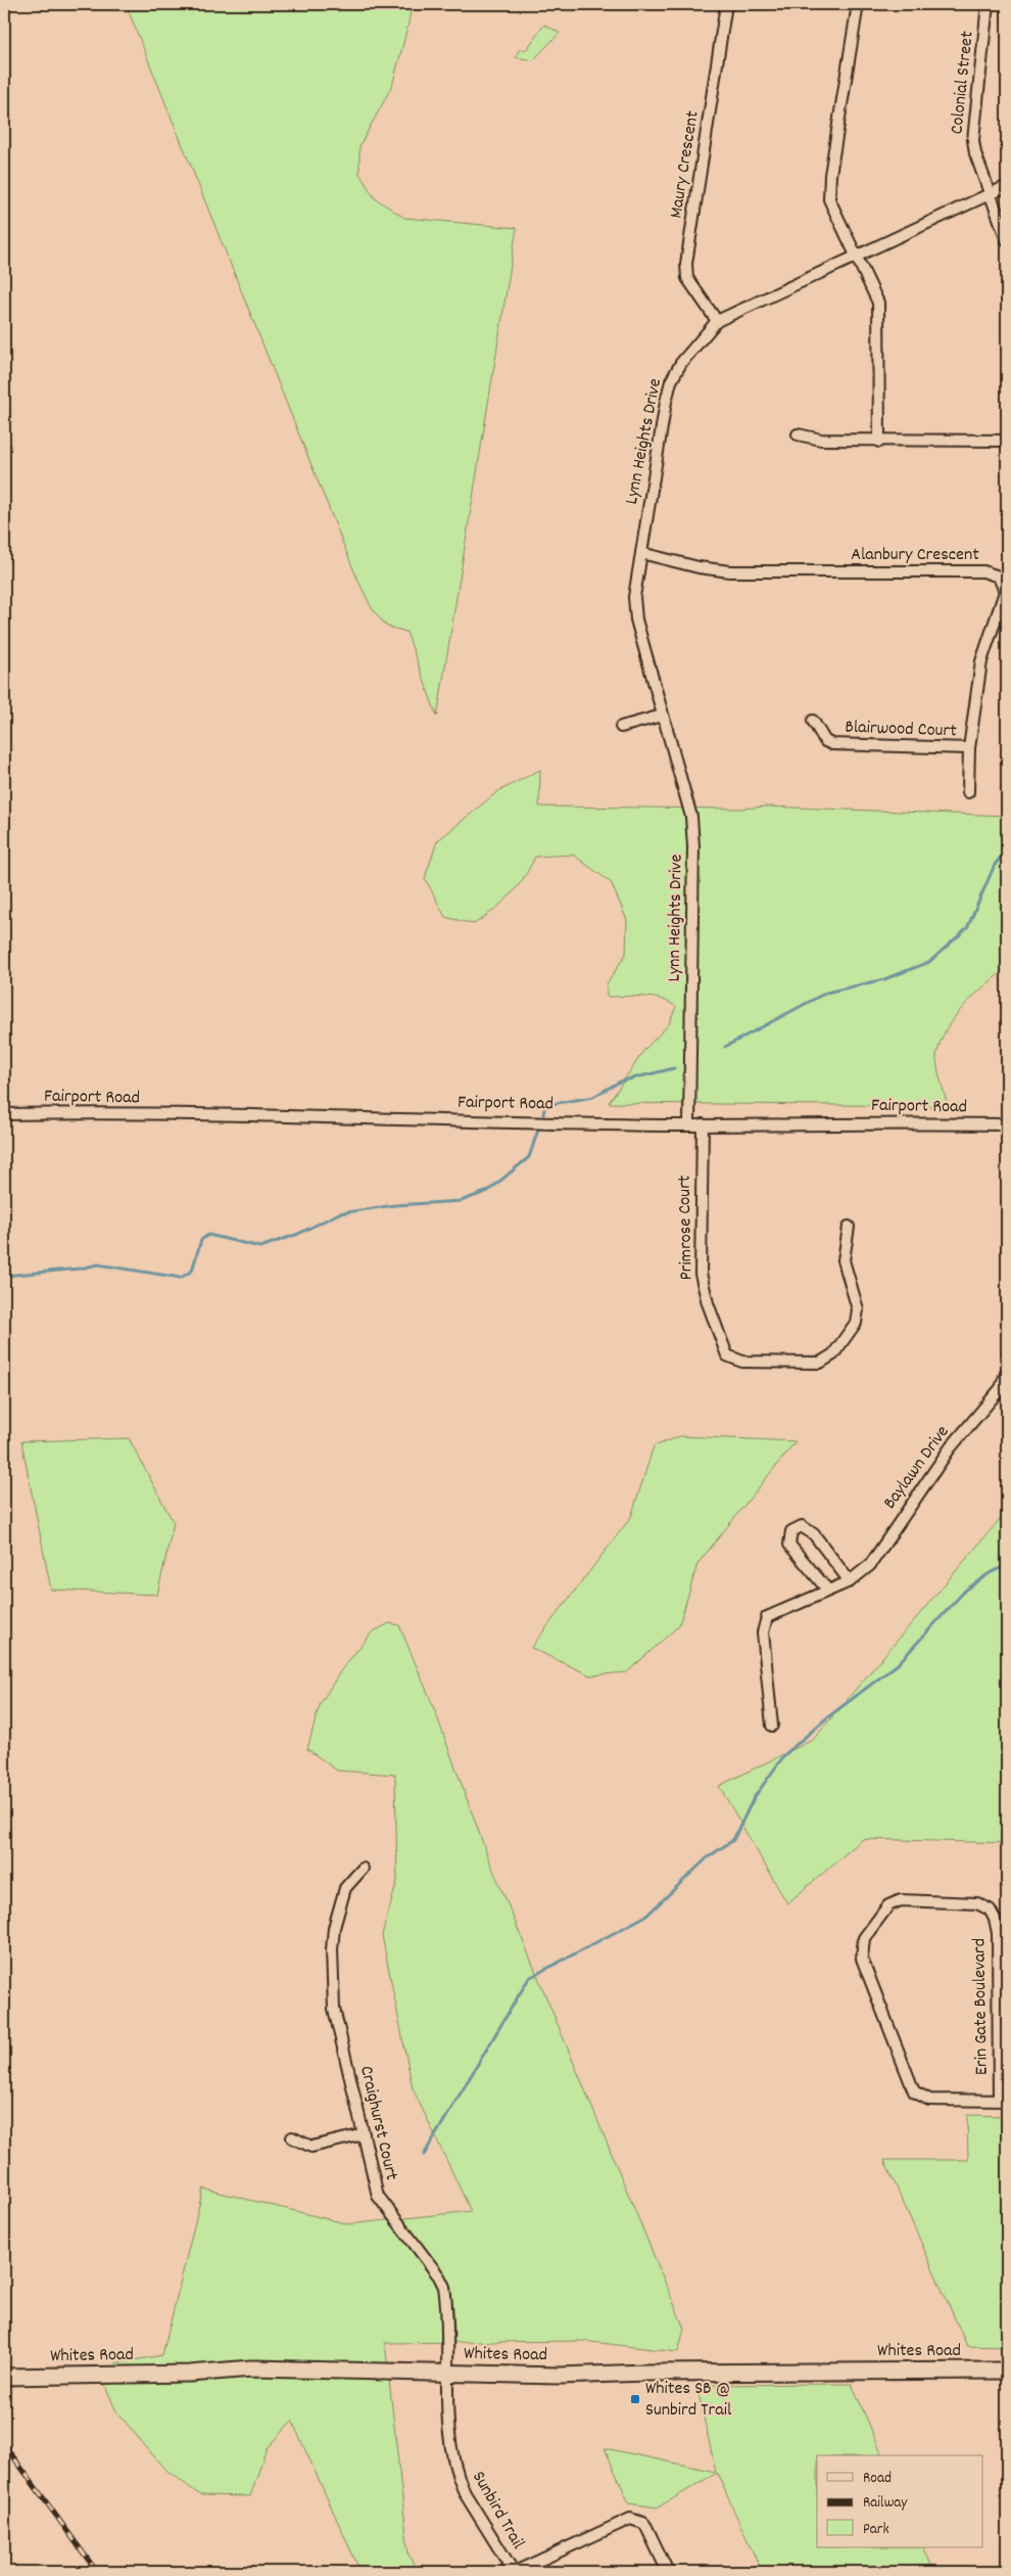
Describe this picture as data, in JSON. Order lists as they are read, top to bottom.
{
  "streets": {
    "main road": ["Whites Road"],
    "street": [
      "Colonial Street",
      "Maury Crescent",
      "Lynn Heights Drive",
      "Alanbury Crescent",
      "Blairwood Court",
      "Fairport Road",
      "Primrose Court",
      "Baylawn Drive",
      "Erin Gate Boulevard",
      "Craighurst Court",
      "Sunbird Trail"
    ]
  },
  "crossings": [
    ["Colonial Street", "Lynn Heights Drive"],
    ["Maury Crescent", "Lynn Heights Drive"],
    ["Lynn Heights Drive", "Alanbury Crescent"],
    ["Lynn Heights Drive", "Fairport Road"],
    ["Alanbury Crescent", "Blairwood Court"],
    ["Fairport Road", "Primrose Court"],
    ["Craighurst Court", "Whites Road"],
    ["Craighurst Court", "Sunbird Trail"],
    ["Whites Road", "Sunbird Trail"]
  ],
  "places": {
    "transit": ["Whites SB @ Sunbird Trail"]
  },
  "legend": ["Road", "Railway", "Park"]
}
